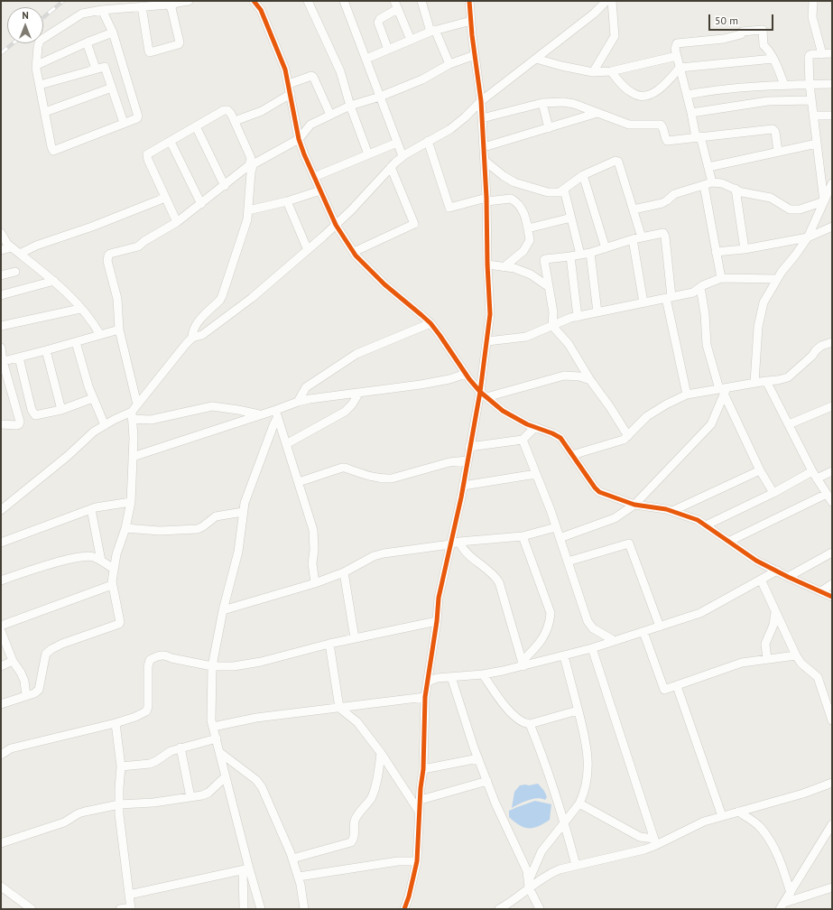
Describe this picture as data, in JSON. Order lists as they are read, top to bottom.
{
  "scale_bar": "50 m",
  "north": "top"
}
